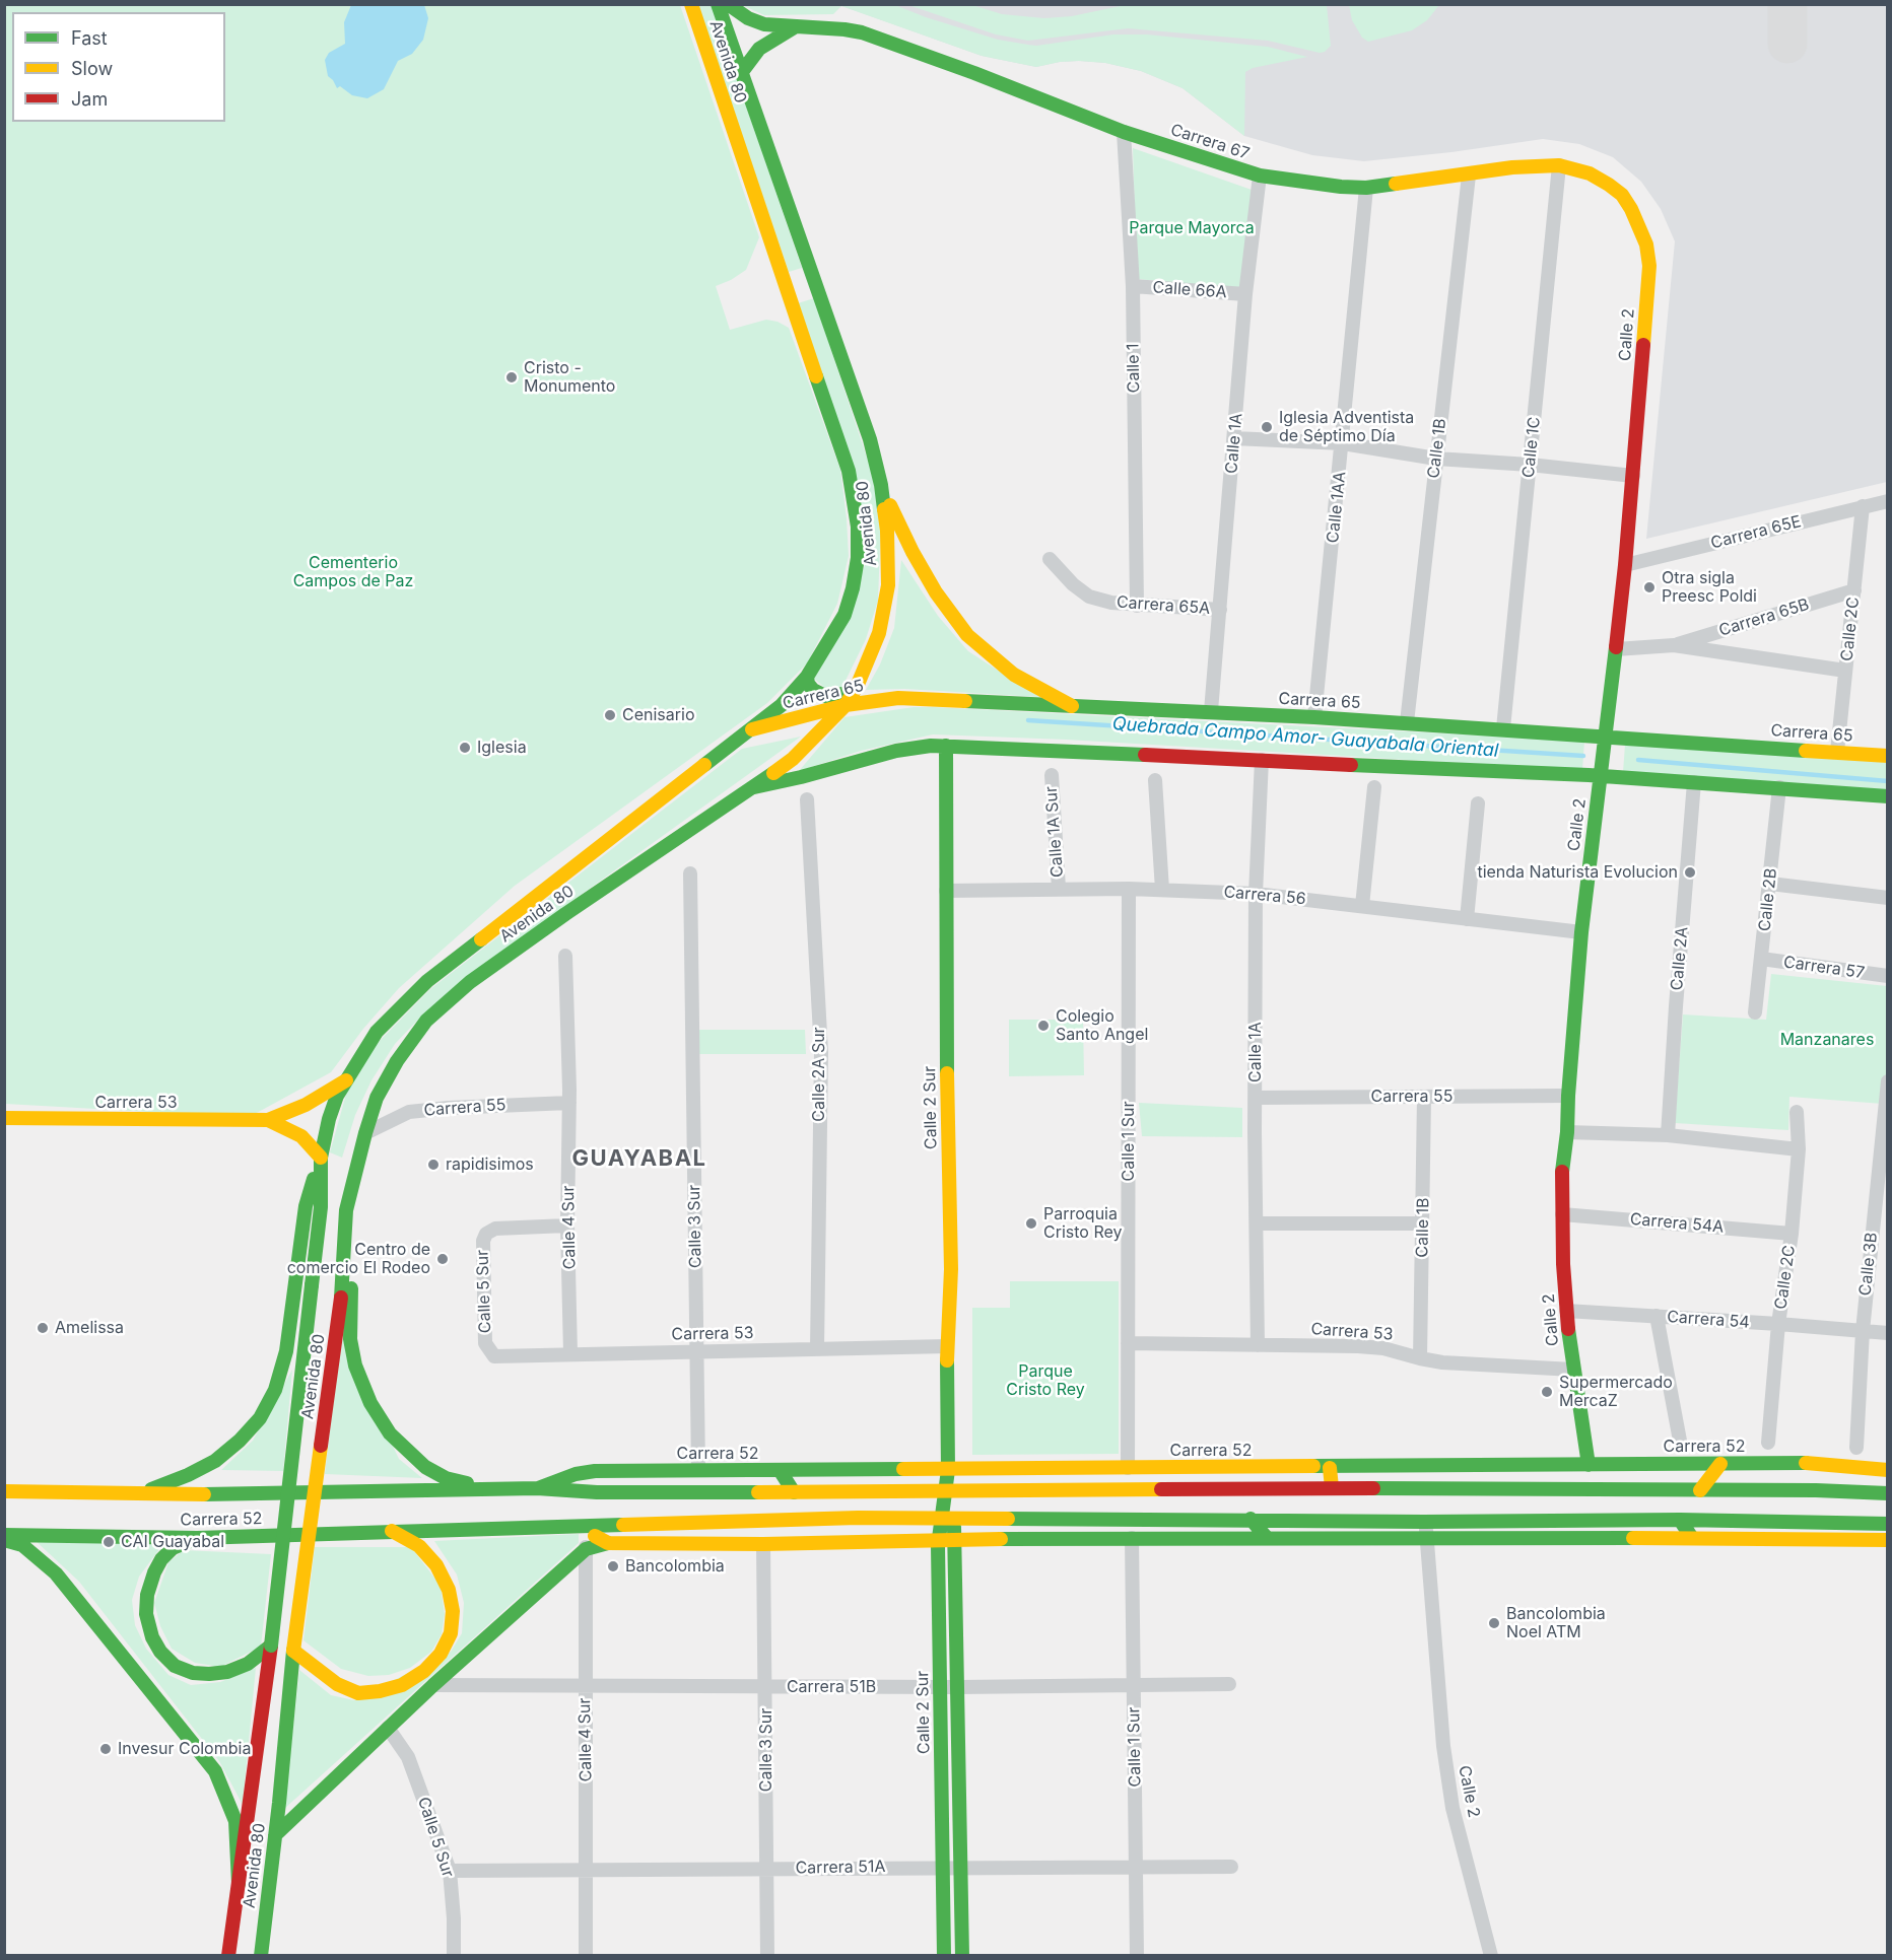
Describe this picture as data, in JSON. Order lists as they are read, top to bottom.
{
  "streets": {
    "main road": [
      "Avenida 80",
      "Carrera 67",
      "Calle 2",
      "Carrera 65",
      "Carrera 53",
      "Calle 2 Sur",
      "Carrera 52"
    ],
    "street": [
      "Calle 66A",
      "Calle 1",
      "Calle 1A",
      "Calle 1C",
      "Calle 1B",
      "Calle 1AA",
      "Carrera 65E",
      "Carrera 65A",
      "Carrera 65B",
      "Calle 2C",
      "Calle 1A Sur",
      "Carrera 56",
      "Calle 2B",
      "Calle 2A",
      "Carrera 57",
      "Calle 2A Sur",
      "Carrera 55",
      "Calle 1 Sur",
      "Carrera 54A",
      "Calle 3 Sur",
      "Calle 4 Sur",
      "Calle 3B",
      "Calle 5 Sur",
      "Carrera 54",
      "Carrera 51B",
      "Carrera 51A"
    ]
  },
  "crossings": [
    ["Avenida 80", "Carrera 65"],
    ["Avenida 80", "Carrera 55"],
    ["Avenida 80", "Carrera 53"],
    ["Carrera 67", "Calle 2"],
    ["Carrera 67", "Calle 1"],
    ["Carrera 67", "Calle 1A"],
    ["Carrera 67", "Calle 1C"],
    ["Carrera 67", "Calle 1B"],
    ["Carrera 67", "Calle 1AA"],
    ["Calle 66A", "Calle 1"],
    ["Calle 66A", "Calle 1A"],
    ["Calle 2", "Carrera 65E"],
    ["Calle 2", "Carrera 65B"],
    ["Calle 2", "Carrera 65"],
    ["Calle 2", "Carrera 56"],
    ["Calle 2", "Carrera 55"],
    ["Calle 2", "Carrera 53"],
    ["Calle 2", "Carrera 54A"],
    ["Calle 2", "Carrera 54"],
    ["Calle 2", "Carrera 52"],
    ["Calle 1", "Carrera 65A"],
    ["Calle 1A", "Carrera 65A"],
    ["Calle 1A", "Carrera 65"],
    ["Calle 1A", "Carrera 56"],
    ["Calle 1A", "Carrera 55"],
    ["Calle 1A", "Carrera 53"],
    ["Calle 1C", "Carrera 65"],
    ["Calle 1B", "Carrera 65"],
    ["Calle 1B", "Carrera 55"],
    ["Calle 1B", "Carrera 53"],
    ["Calle 1AA", "Carrera 65"],
    ["Carrera 65E", "Calle 2C"],
    ["Carrera 65B", "Calle 2C"],
    ["Calle 2C", "Carrera 65"],
    ["Calle 2C", "Carrera 54A"],
    ["Calle 2C", "Carrera 54"],
    ["Calle 1A Sur", "Carrera 56"],
    ["Carrera 56", "Calle 2 Sur"],
    ["Carrera 56", "Calle 1 Sur"],
    ["Calle 2B", "Carrera 57"],
    ["Calle 2A Sur", "Carrera 53"],
    ["Carrera 55", "Calle 4 Sur"],
    ["Carrera 53", "Calle 2 Sur"],
    ["Carrera 53", "Calle 1 Sur"],
    ["Carrera 53", "Calle 3 Sur"],
    ["Carrera 53", "Calle 4 Sur"],
    ["Carrera 53", "Calle 5 Sur"],
    ["Calle 2 Sur", "Carrera 52"],
    ["Calle 2 Sur", "Carrera 51B"],
    ["Calle 2 Sur", "Carrera 51A"],
    ["Calle 1 Sur", "Carrera 52"],
    ["Calle 1 Sur", "Carrera 51B"],
    ["Calle 1 Sur", "Carrera 51A"],
    ["Calle 3 Sur", "Carrera 52"],
    ["Calle 3 Sur", "Carrera 51B"],
    ["Calle 3 Sur", "Carrera 51A"],
    ["Calle 4 Sur", "Calle 5 Sur"],
    ["Calle 4 Sur", "Carrera 52"],
    ["Calle 4 Sur", "Carrera 51B"],
    ["Calle 4 Sur", "Carrera 51A"],
    ["Calle 3B", "Carrera 54"],
    ["Calle 5 Sur", "Carrera 51A"]
  ],
  "districts": ["GUAYABAL"],
  "water": ["Quebrada Campo Amor- Guayabala Oriental"],
  "parks": [
    "Parque Mayorca",
    "Cementerio Campos de Paz",
    "Manzanares",
    "Parque Cristo Rey"
  ],
  "places": [
    "Cristo - Monumento",
    "Iglesia Adventista de Séptimo Día",
    "Otra sigla Preesc Poldi",
    "Cenisario",
    "Iglesia",
    "tienda Naturista Evolucion",
    "Colegio Santo Angel",
    "rapidisimos",
    "Parroquia Cristo Rey",
    "Centro de comercio El Rodeo",
    "Amelissa",
    "Supermercado MercaZ",
    "CAI Guayabal",
    "Bancolombia",
    "Bancolombia Noel ATM",
    "Invesur Colombia"
  ],
  "legend": ["Fast", "Slow", "Jam"]
}
